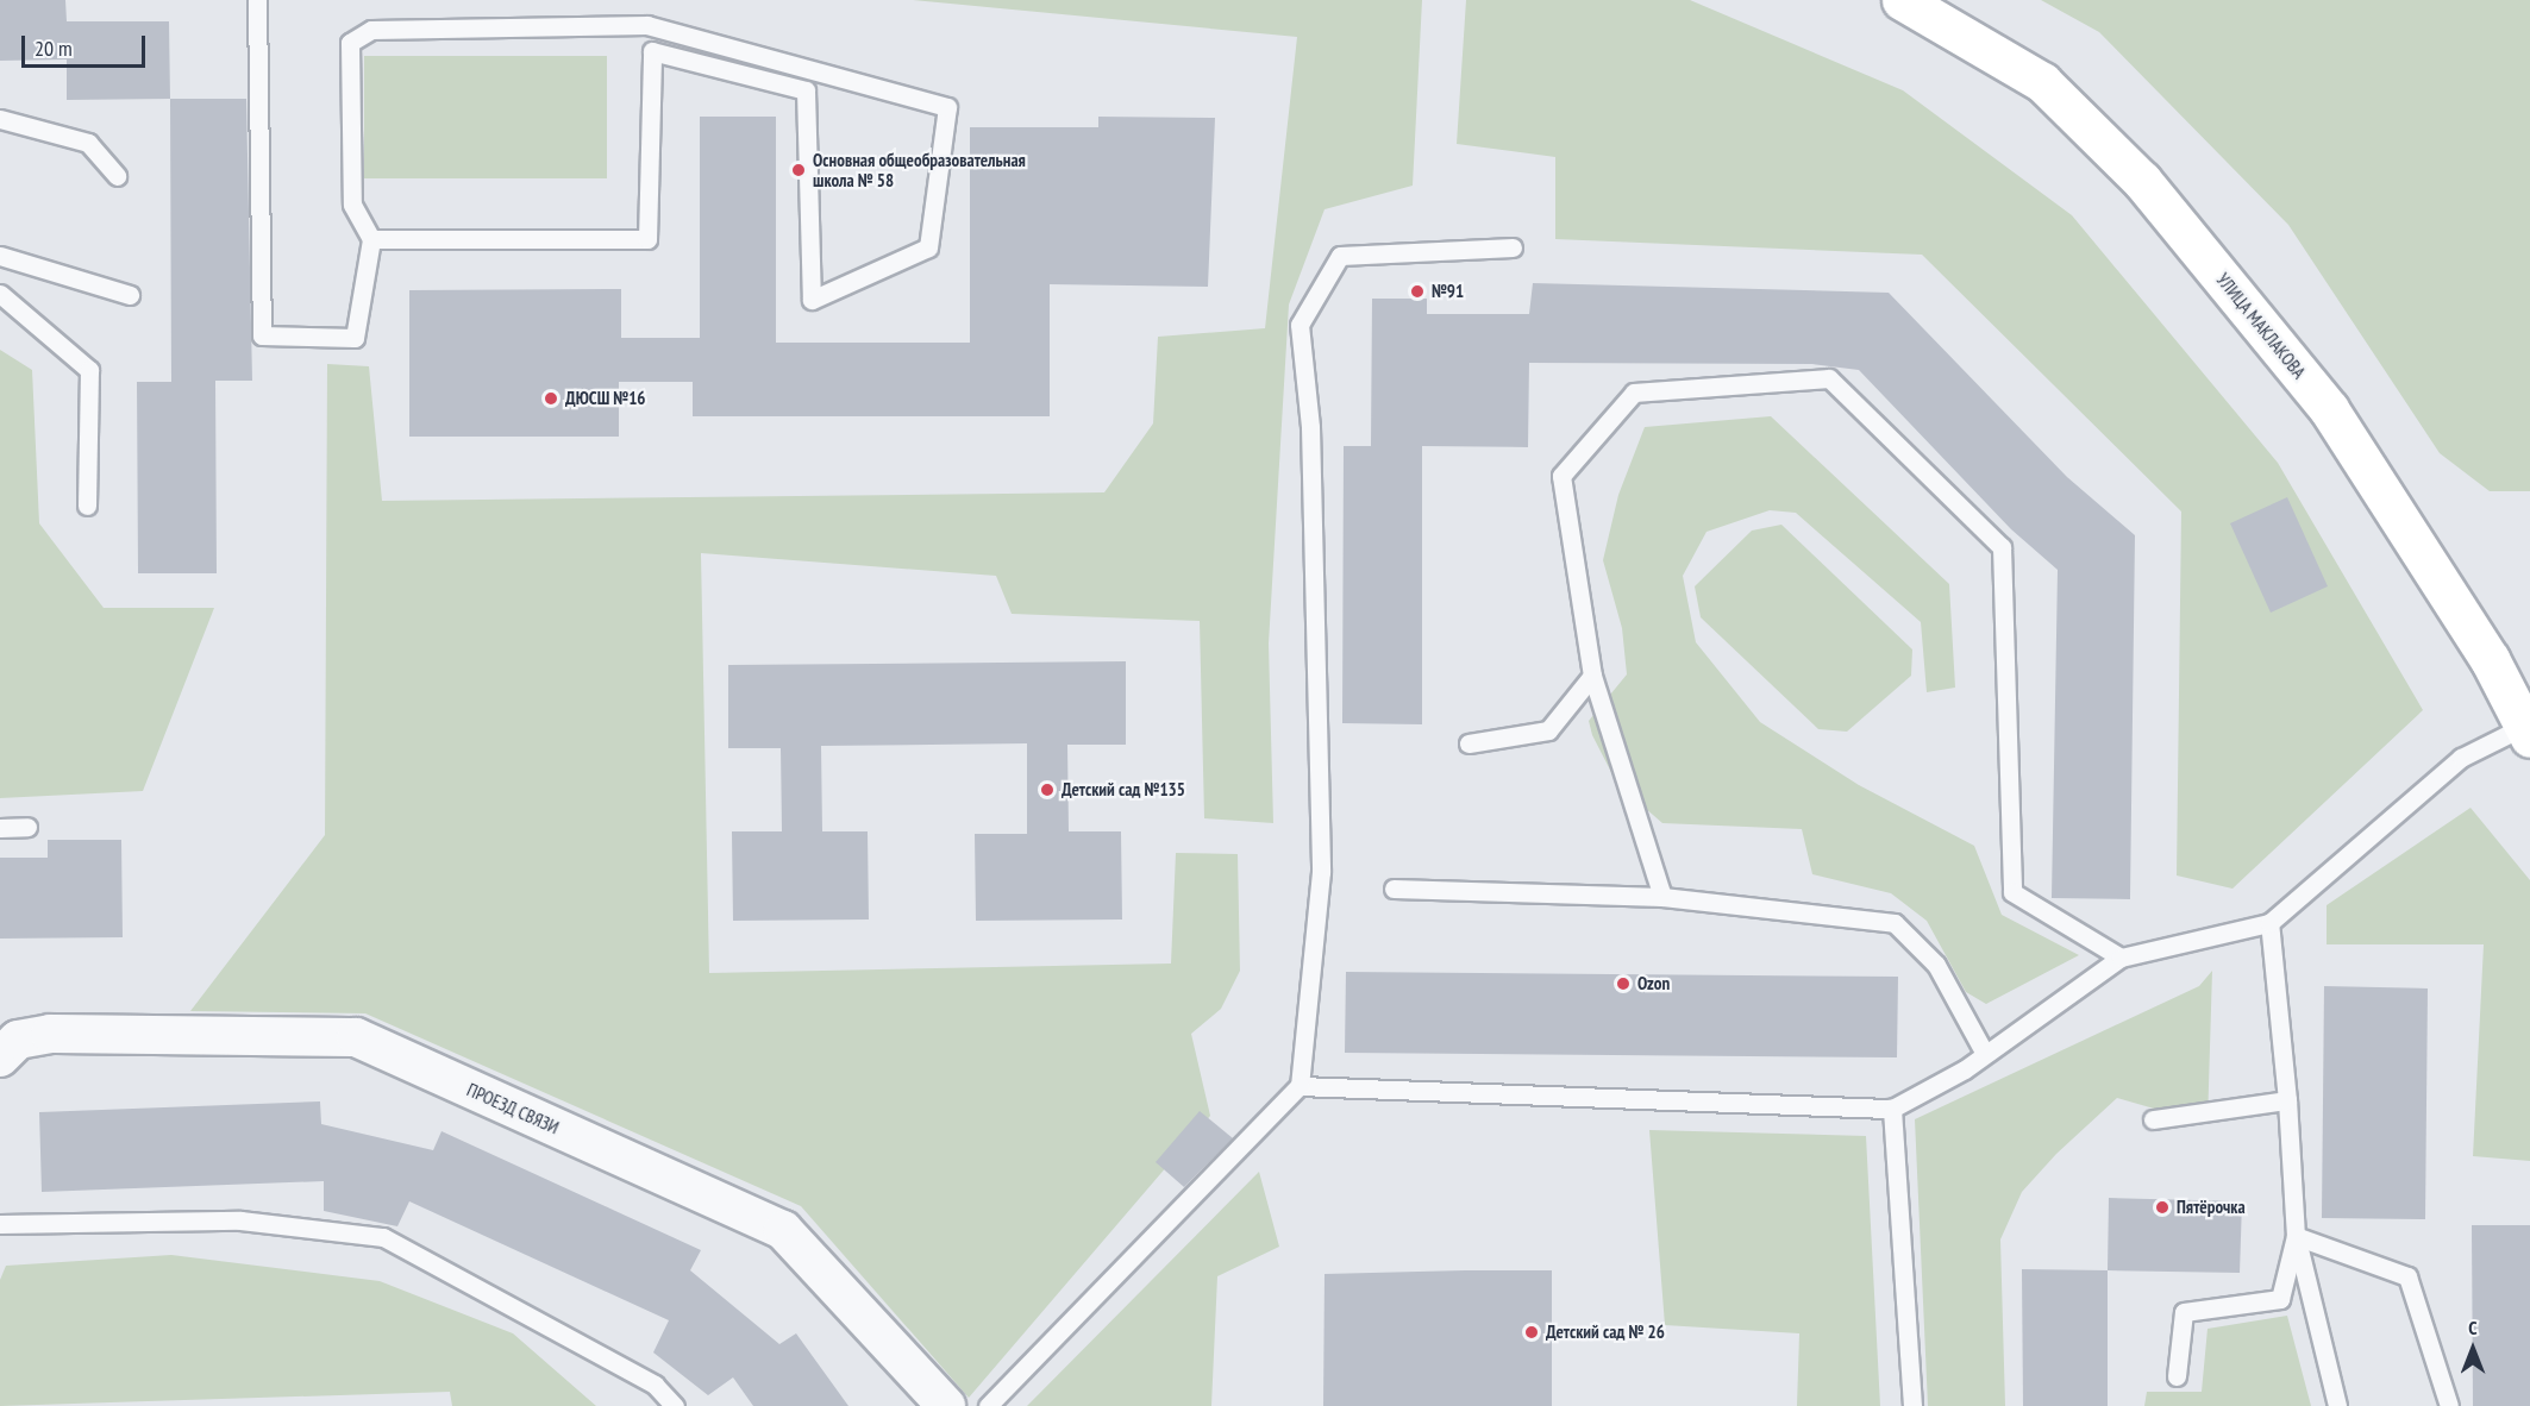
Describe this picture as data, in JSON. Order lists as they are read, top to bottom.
{
  "streets": {
    "street": ["УЛИЦА МАКЛАКОВА", "ПРОЕЗД СВЯЗИ"]
  },
  "places": [
    "Основная общеобразовательная школа № 58",
    "№91",
    "ДЮСШ №16",
    "Детский сад №135",
    "Ozon",
    "Пятёрочка",
    "Детский сад № 26"
  ],
  "scale_bar": "20 m",
  "north": "top"
}
